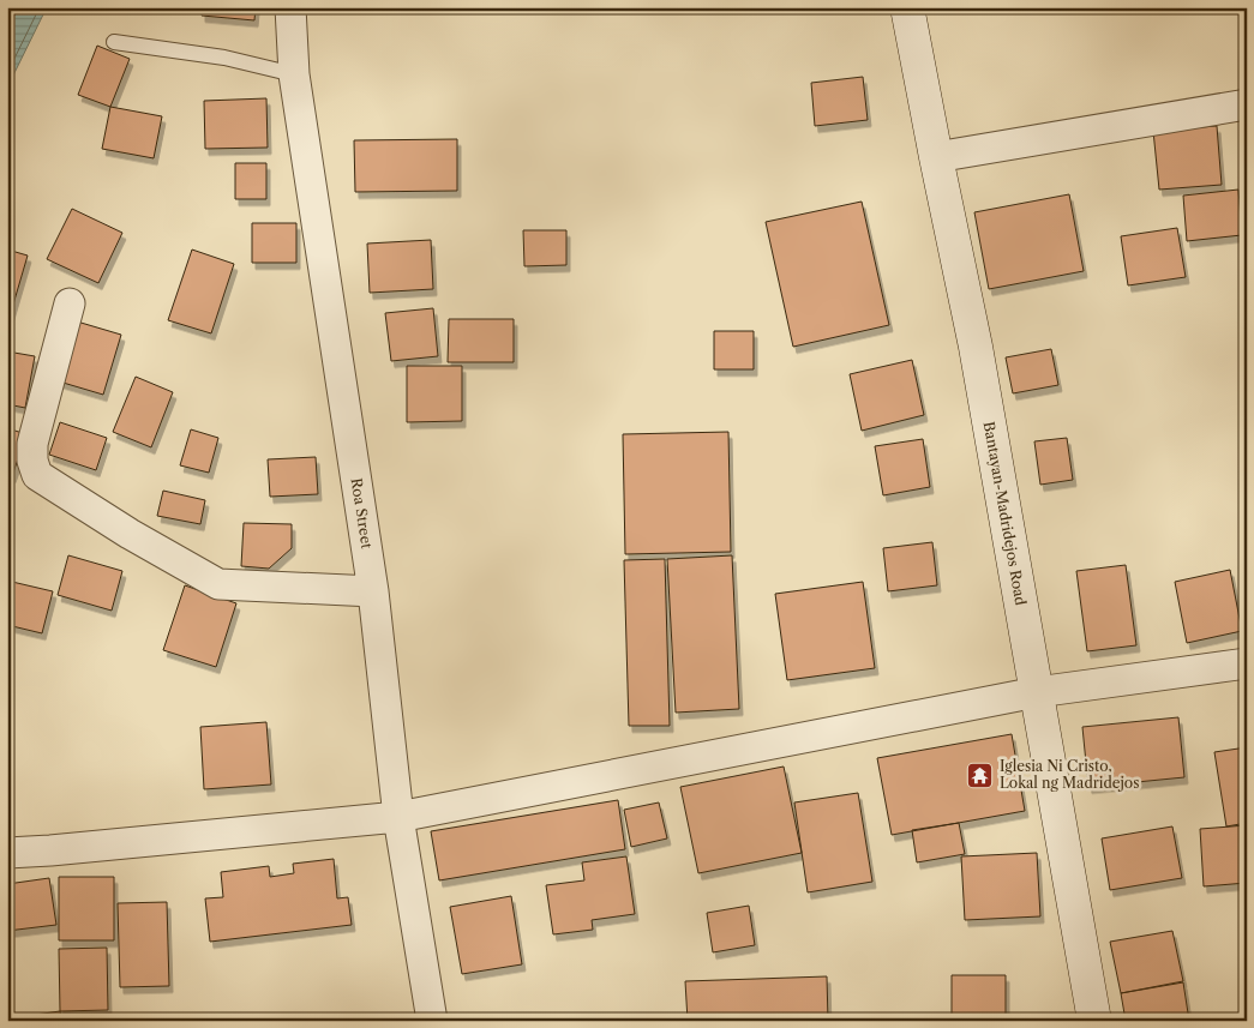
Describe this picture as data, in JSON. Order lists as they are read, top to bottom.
{
  "streets": {
    "street": ["Roa Street", "Bantayan-Madridejos Road"]
  },
  "places": {
    "temple": ["Iglesia Ni Cristo, Lokal ng Madridejos"]
  }
}
